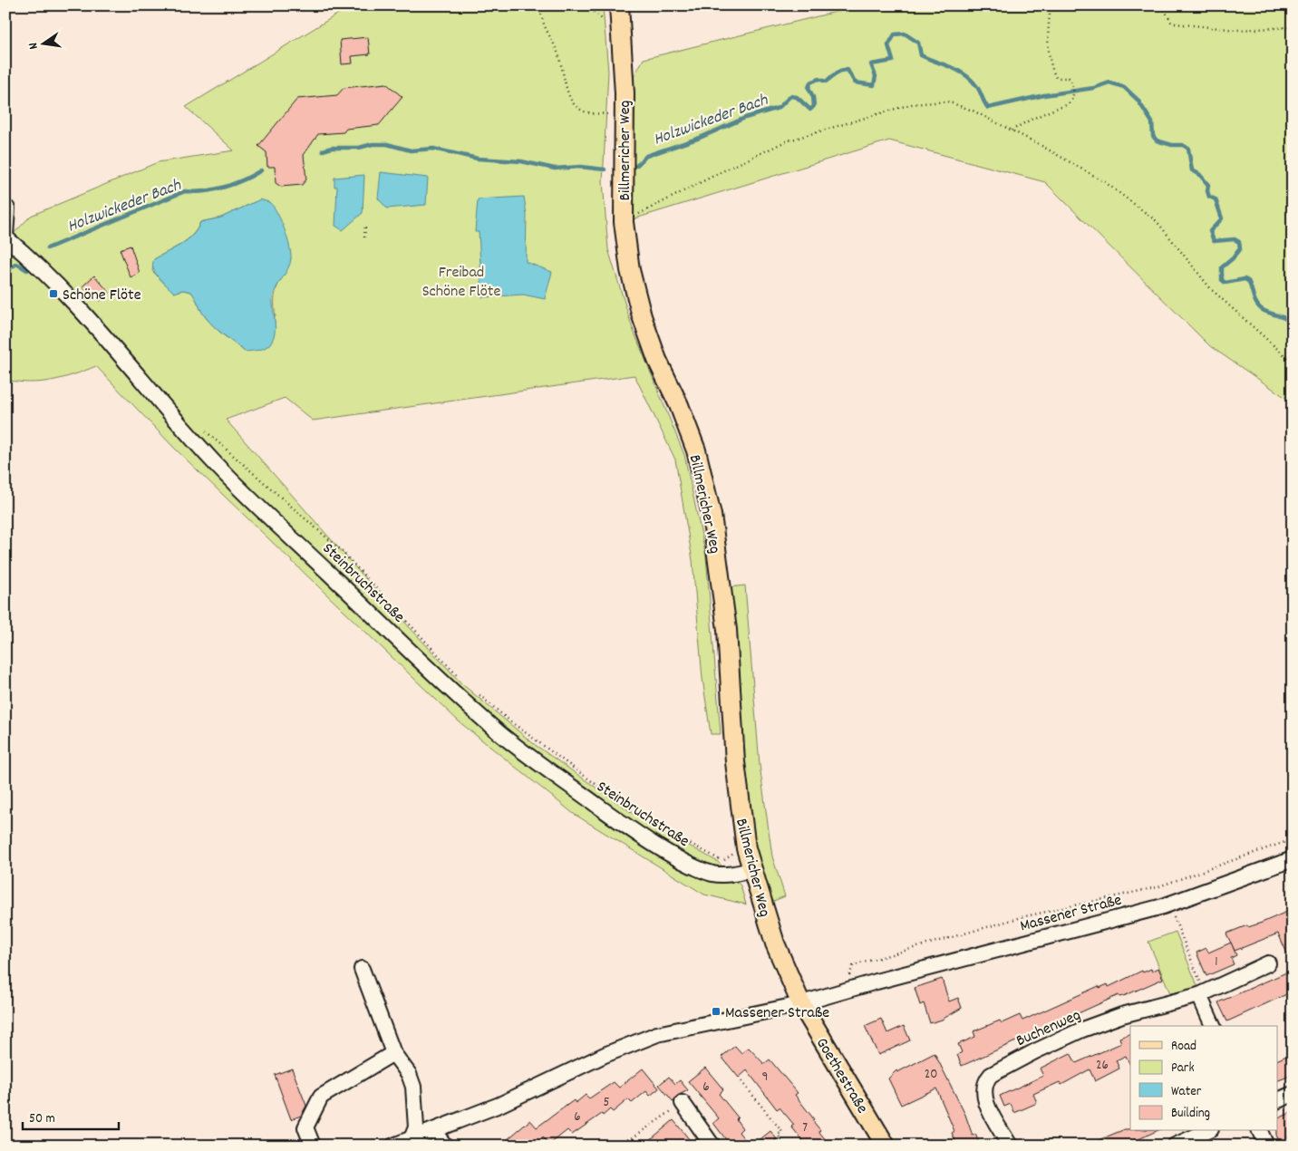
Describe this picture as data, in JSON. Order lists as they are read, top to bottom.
{
  "streets": {
    "main road": ["Billmericher Weg", "Goethestraße"],
    "street": ["Steinbruchstraße", "Massener Straße", "Buchenweg"]
  },
  "crossings": [
    ["Billmericher Weg", "Steinbruchstraße"],
    ["Billmericher Weg", "Massener Straße"],
    ["Billmericher Weg", "Goethestraße"],
    ["Massener Straße", "Goethestraße"]
  ],
  "water": ["Holzwickeder Bach"],
  "parks": ["Freibad Schöne Flöte"],
  "places": {
    "transit": ["Schöne Flöte", "Massener Straße"]
  },
  "house_numbers": [
    "1",
    "26",
    "20",
    "9",
    "6",
    "5",
    "6",
    "7"
  ],
  "legend": [
    "Road",
    "Park",
    "Water",
    "Building"
  ],
  "scale_bar": "50 m",
  "north": "left"
}
